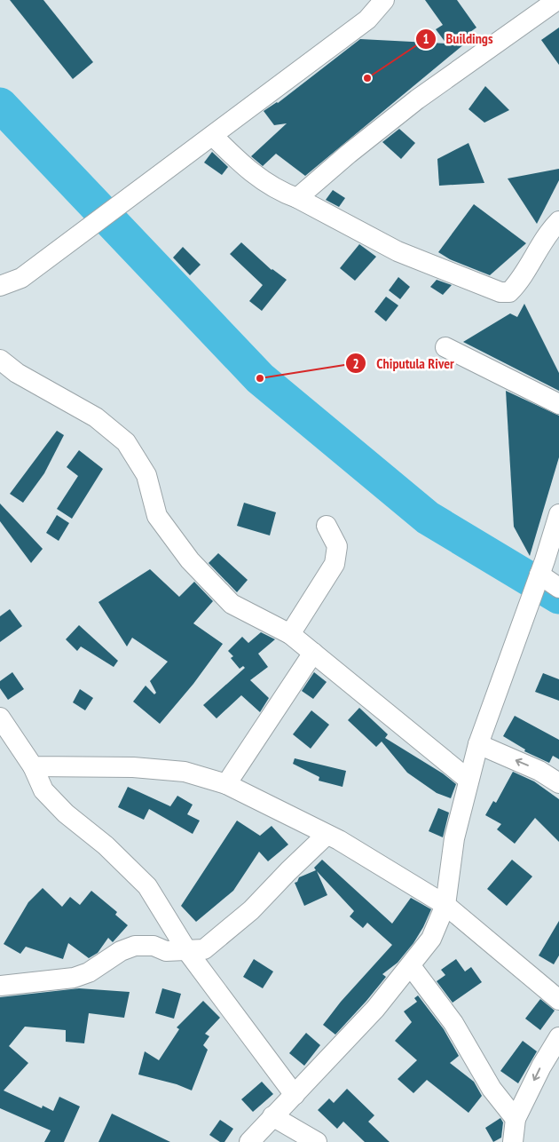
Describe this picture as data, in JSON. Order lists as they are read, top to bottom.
{
  "places": ["Buildings", "Chiputula River"]
}
